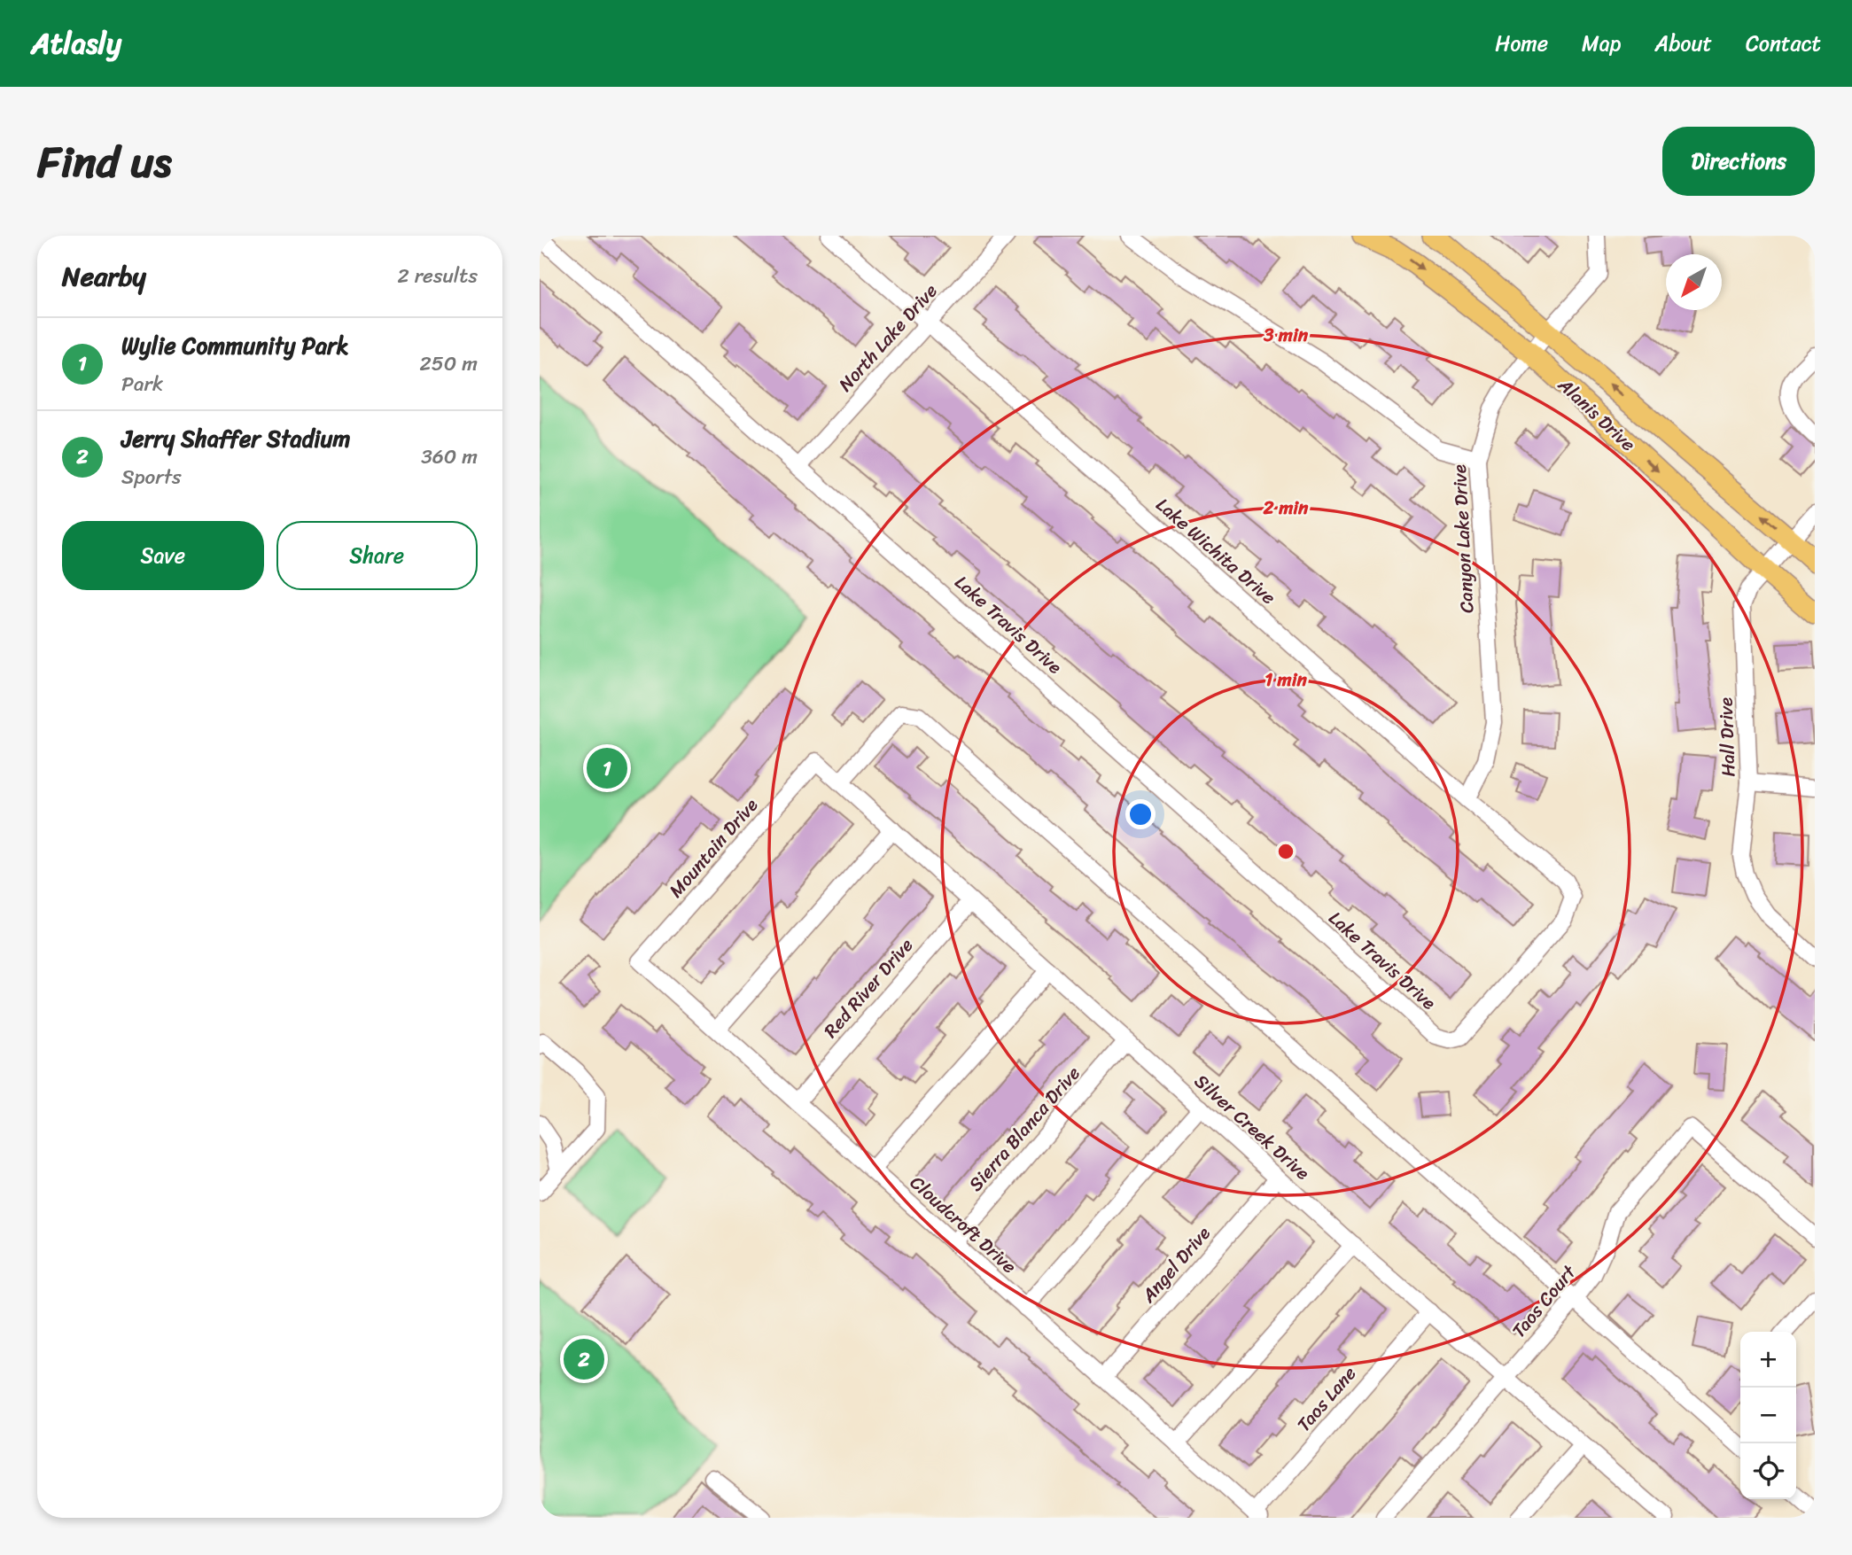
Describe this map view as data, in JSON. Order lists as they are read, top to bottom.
{
  "streets": {
    "main road": ["Alanis Drive"],
    "street": [
      "North Lake Drive",
      "Canyon Lake Drive",
      "Lake Wichita Drive",
      "Lake Travis Drive",
      "Hall Drive",
      "Mountain Drive",
      "Red River Drive",
      "Silver Creek Drive",
      "Sierra Blanca Drive",
      "Cloudcroft Drive",
      "Angel Drive",
      "Taos Court",
      "Taos Lane"
    ]
  },
  "crossings": [
    ["North Lake Drive", "Lake Wichita Drive"],
    ["North Lake Drive", "Lake Travis Drive"],
    ["Alanis Drive", "Canyon Lake Drive"],
    ["Alanis Drive", "Hall Drive"],
    ["Canyon Lake Drive", "Lake Wichita Drive"],
    ["Lake Wichita Drive", "Lake Travis Drive"],
    ["Mountain Drive", "Silver Creek Drive"],
    ["Mountain Drive", "Cloudcroft Drive"],
    ["Red River Drive", "Silver Creek Drive"],
    ["Red River Drive", "Cloudcroft Drive"],
    ["Silver Creek Drive", "Sierra Blanca Drive"],
    ["Silver Creek Drive", "Angel Drive"],
    ["Silver Creek Drive", "Taos Court"],
    ["Silver Creek Drive", "Taos Lane"],
    ["Sierra Blanca Drive", "Cloudcroft Drive"],
    ["Cloudcroft Drive", "Angel Drive"],
    ["Cloudcroft Drive", "Taos Lane"]
  ],
  "north": "bottom left",
  "page": {
    "header": "Atlasly",
    "nav": [
      "Home",
      "Map",
      "About",
      "Contact"
    ],
    "title": "Find us",
    "buttons": [
      "Directions",
      ["Save", "Share"]
    ],
    "heading": ["Nearby", "2 results"],
    "list": [
      {
        "mark": "1",
        "name": "Wylie Community Park",
        "note": "Park",
        "value": "250 m"
      },
      {
        "mark": "2",
        "name": "Jerry Shaffer Stadium",
        "note": "Sports",
        "value": "360 m"
      }
    ],
    "pins": ["1", "2"],
    "map_buttons": ["+", "−"]
  },
  "rings": ["3 min", "2 min", "1 min"]
}
